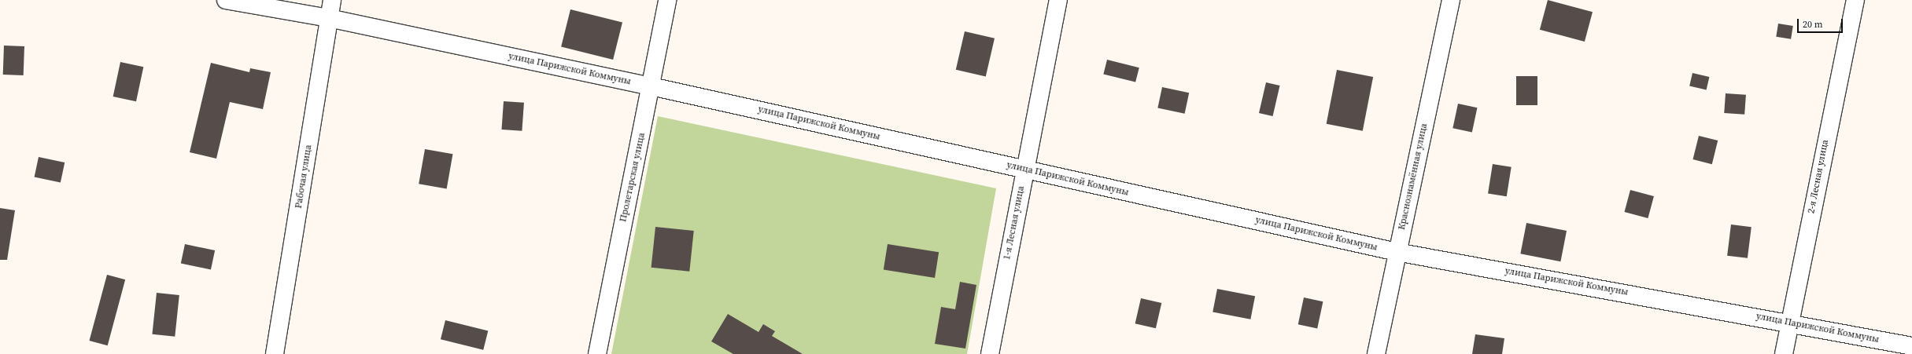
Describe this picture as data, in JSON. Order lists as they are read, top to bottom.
{
  "streets": {
    "street": [
      "улица Парижской Коммуны",
      "Рабочая улица",
      "Краснознамённая улица",
      "2-я Лесная улица",
      "Пролетарская улица",
      "1-я Лесная улица"
    ]
  },
  "crossings": [
    ["улица Парижской Коммуны", "Рабочая улица"],
    ["улица Парижской Коммуны", "Краснознамённая улица"],
    ["улица Парижской Коммуны", "2-я Лесная улица"],
    ["улица Парижской Коммуны", "Пролетарская улица"],
    ["улица Парижской Коммуны", "1-я Лесная улица"]
  ],
  "scale_bar": "20 m"
}
